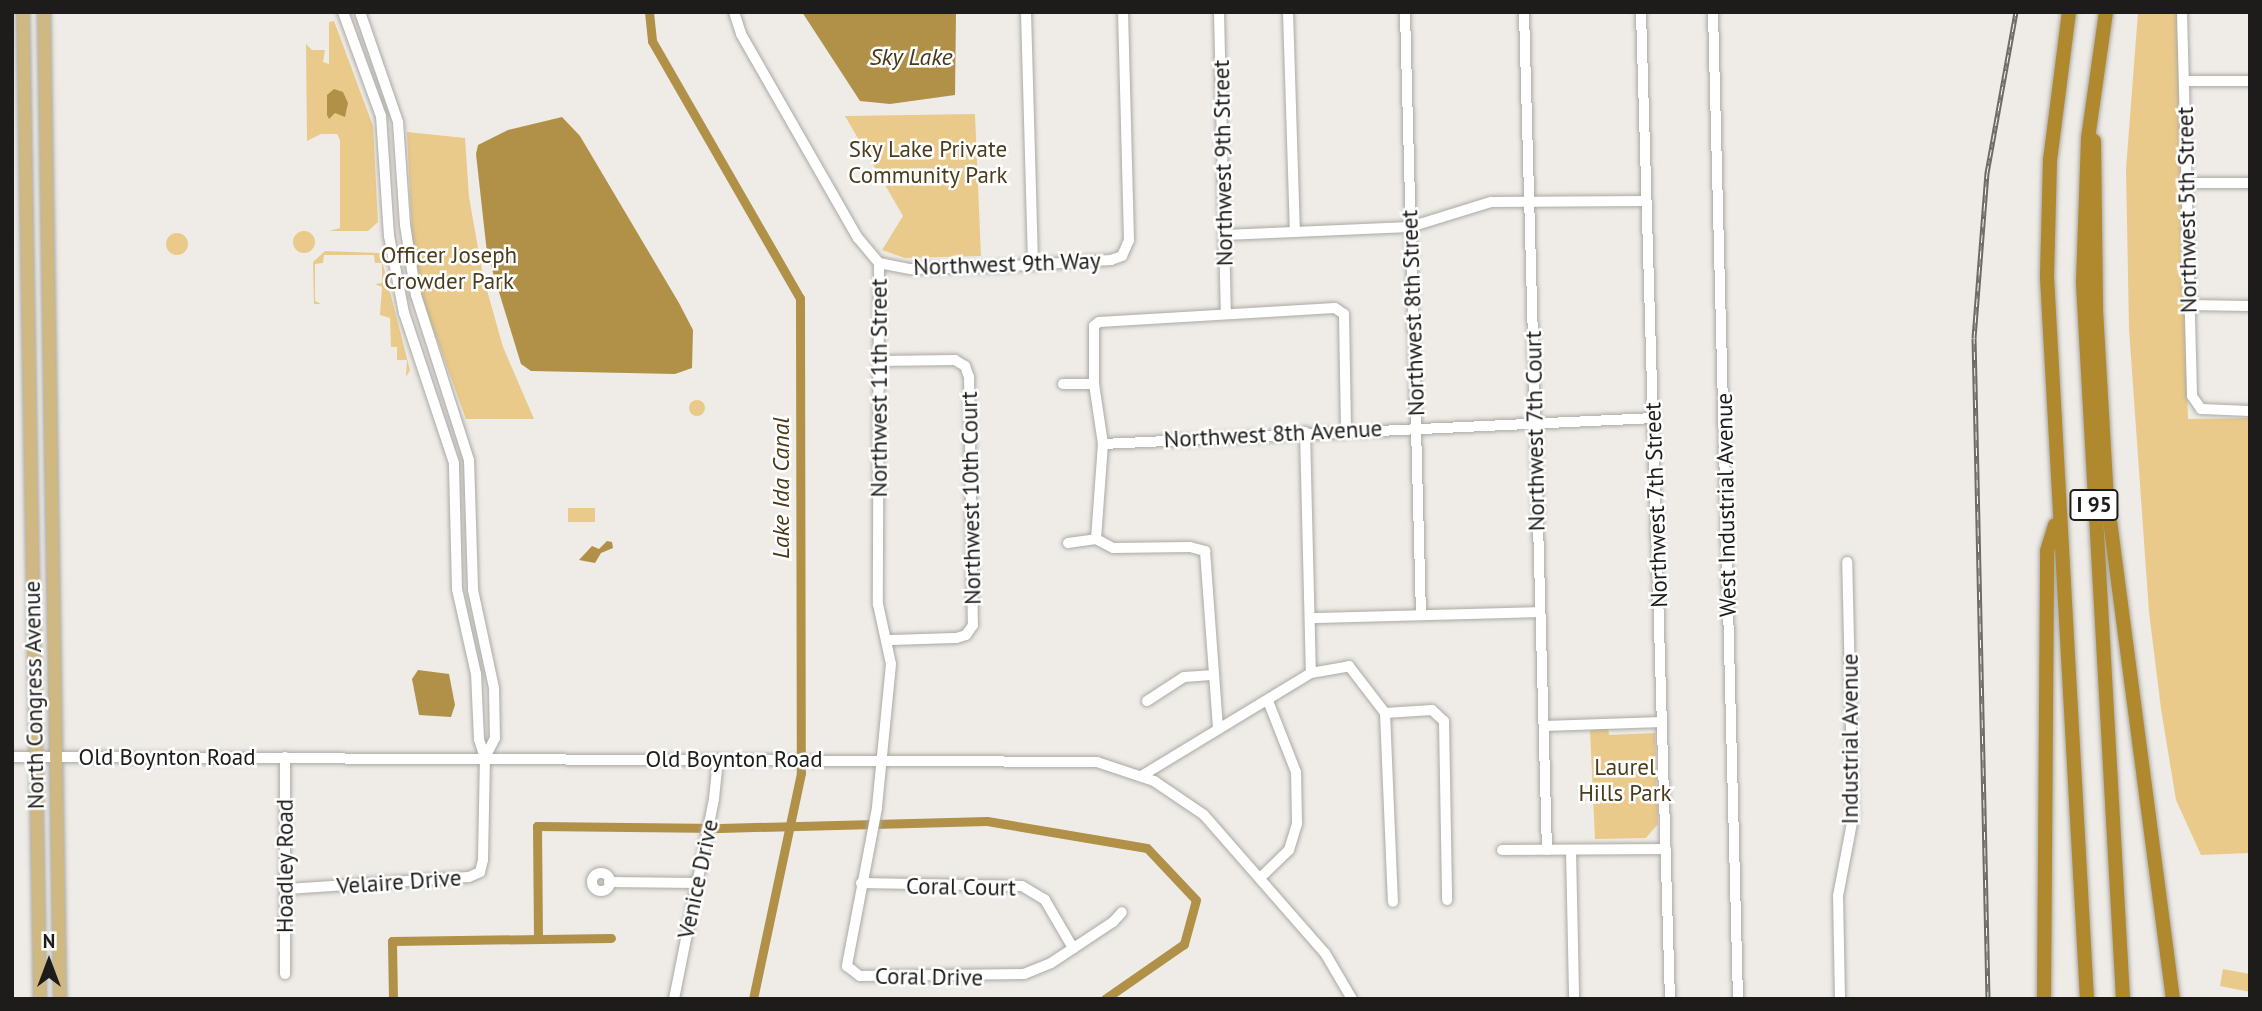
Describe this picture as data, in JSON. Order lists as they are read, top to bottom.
{
  "streets": {
    "highway": ["I 95"],
    "main road": ["North Congress Avenue"],
    "street": [
      "Northwest 9th Street",
      "Northwest 5th Street",
      "Northwest 9th Way",
      "Northwest 8th Street",
      "Northwest 11th Street",
      "Northwest 7th Court",
      "Northwest 8th Avenue",
      "Northwest 10th Court",
      "Northwest 7th Street",
      "West Industrial Avenue",
      "Industrial Avenue",
      "Old Boynton Road",
      "Hoadley Road",
      "Venice Drive",
      "Velaire Drive",
      "Coral Court",
      "Coral Drive"
    ]
  },
  "crossings": [
    ["Northwest 9th Way", "Northwest 11th Street"],
    ["Northwest 8th Street", "Northwest 8th Avenue"],
    ["Northwest 11th Street", "Northwest 10th Court"],
    ["Northwest 11th Street", "Old Boynton Road"],
    ["Northwest 11th Street", "Coral Drive"],
    ["Northwest 7th Court", "Northwest 8th Avenue"],
    ["Northwest 8th Avenue", "Northwest 7th Street"],
    ["North Congress Avenue", "Old Boynton Road"],
    ["Old Boynton Road", "Hoadley Road"],
    ["Old Boynton Road", "Venice Drive"],
    ["Old Boynton Road", "Velaire Drive"],
    ["Old Boynton Road", "Coral Drive"],
    ["Hoadley Road", "Velaire Drive"],
    ["Coral Court", "Coral Drive"]
  ],
  "water": ["Sky Lake", "Lake Ida Canal"],
  "parks": ["Sky Lake Private Community Park", "Officer Joseph Crowder Park", "Laurel Hills Park"],
  "north": "top"
}
